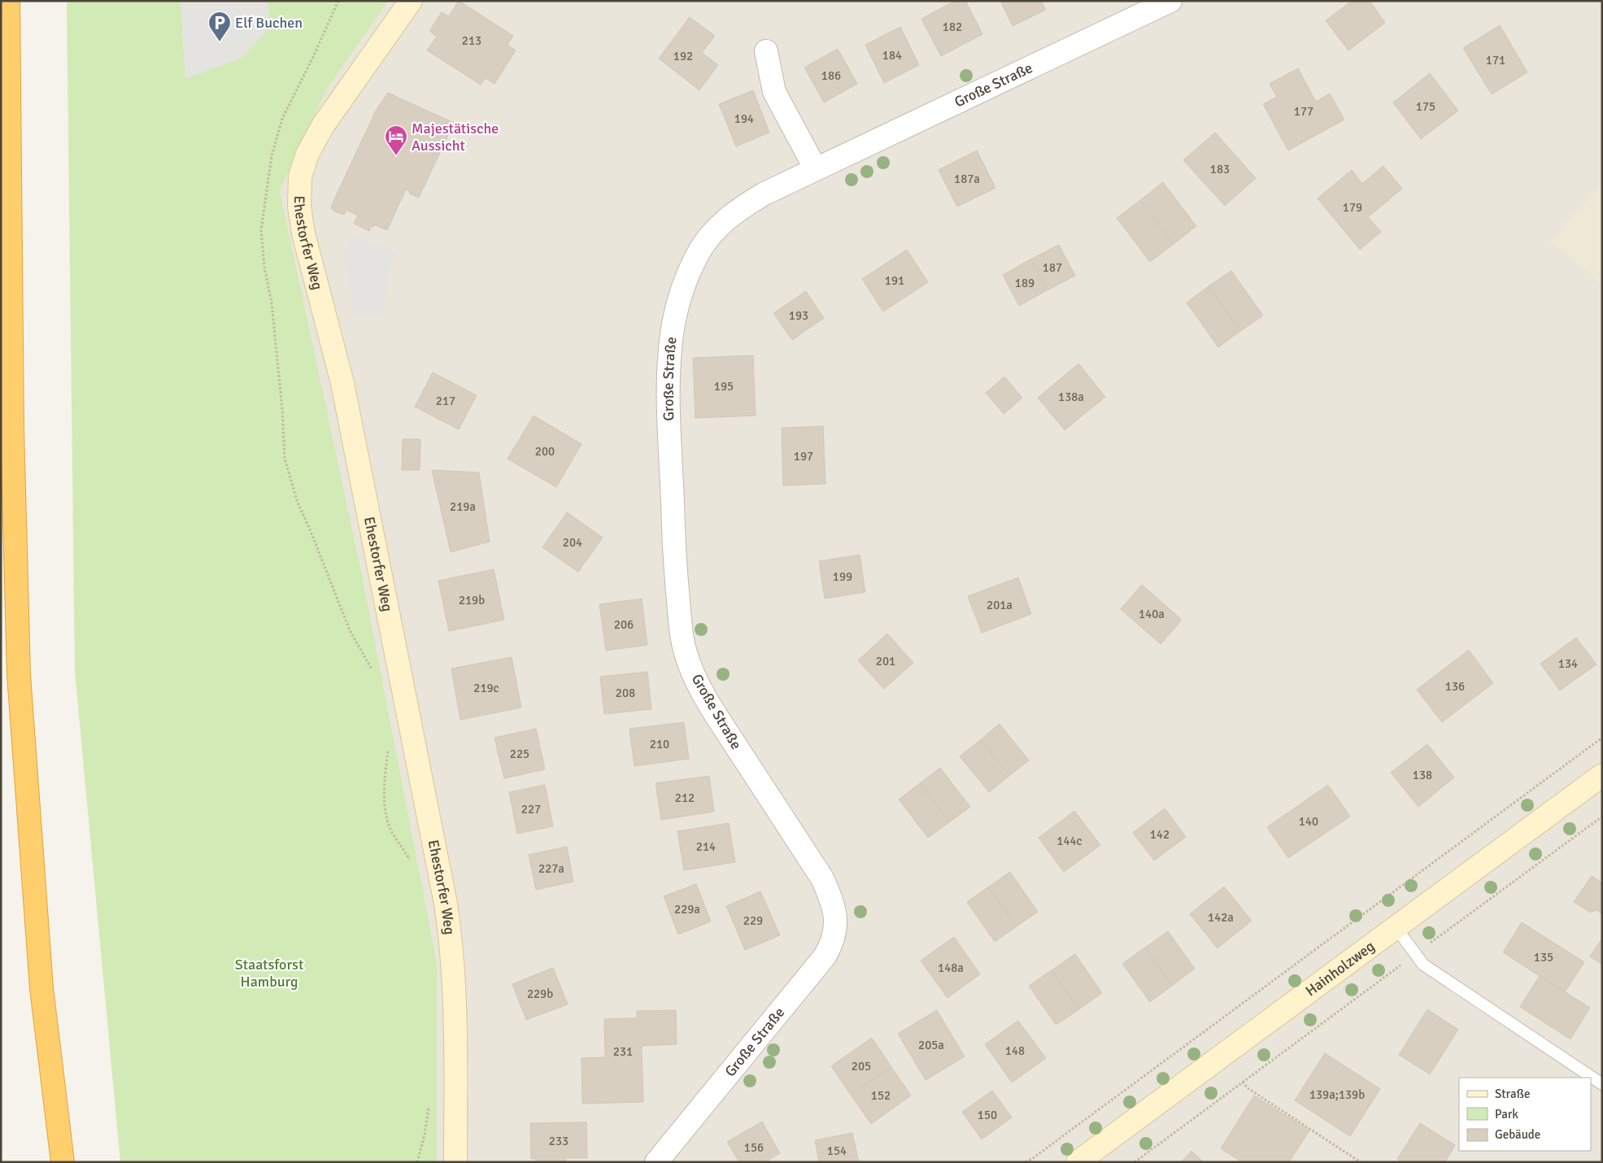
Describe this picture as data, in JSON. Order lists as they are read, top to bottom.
{
  "streets": {
    "main road": ["Ehestorfer Weg", "Hainholzweg"],
    "street": ["Große Straße"]
  },
  "parks": ["Staatsforst Hamburg"],
  "places": {
    "parking": ["Elf Buchen"],
    "hotel": ["Majestätische Aussicht"]
  },
  "house_numbers": [
    "182",
    "213",
    "184",
    "192",
    "171",
    "186",
    "175",
    "177",
    "194",
    "183",
    "187a",
    "179",
    "187",
    "191",
    "189",
    "193",
    "195",
    "138a",
    "217",
    "200",
    "197",
    "219a",
    "204",
    "199",
    "219b",
    "201a",
    "140a",
    "206",
    "201",
    "134",
    "136",
    "219c",
    "208",
    "210",
    "225",
    "138",
    "212",
    "227",
    "140",
    "142",
    "144c",
    "214",
    "227a",
    "229a",
    "142a",
    "229",
    "135",
    "148a",
    "229b",
    "205a",
    "148",
    "231",
    "205",
    "139a;139b",
    "152",
    "150",
    "233",
    "156",
    "154"
  ],
  "legend": ["Straße", "Park", "Gebäude"]
}
